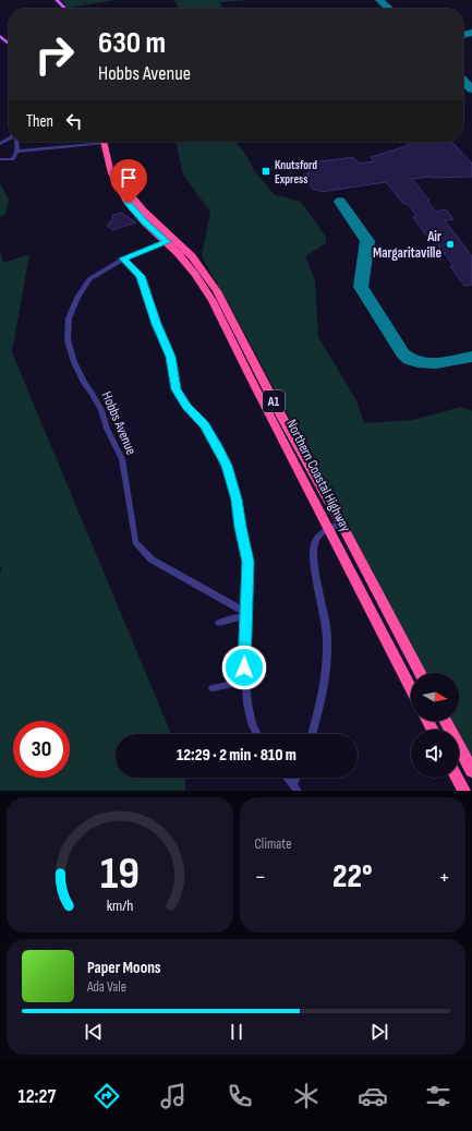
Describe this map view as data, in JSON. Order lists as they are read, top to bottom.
{
  "streets": {
    "highway": ["A1", "Northern Coastal Highway"],
    "street": ["Hobbs Avenue"]
  },
  "crossings": [
    ["Hobbs Avenue", "Northern Coastal Highway"]
  ],
  "places": {
    "transit": ["Knutsford Express"],
    "other": ["Air Margaritaville"]
  },
  "north": "right",
  "page": {
    "turn": ["630 m", "Hobbs Avenue"],
    "then": "Then",
    "limit": "30",
    "trip": "12:29 · 2 min · 810 m",
    "tile": "Climate",
    "heat": ["−", "22°", "+"],
    "song": ["Paper Moons", "Ada Vale"],
    "tabs": "12:27",
    "gauge": ["19", "km/h"]
  }
}
